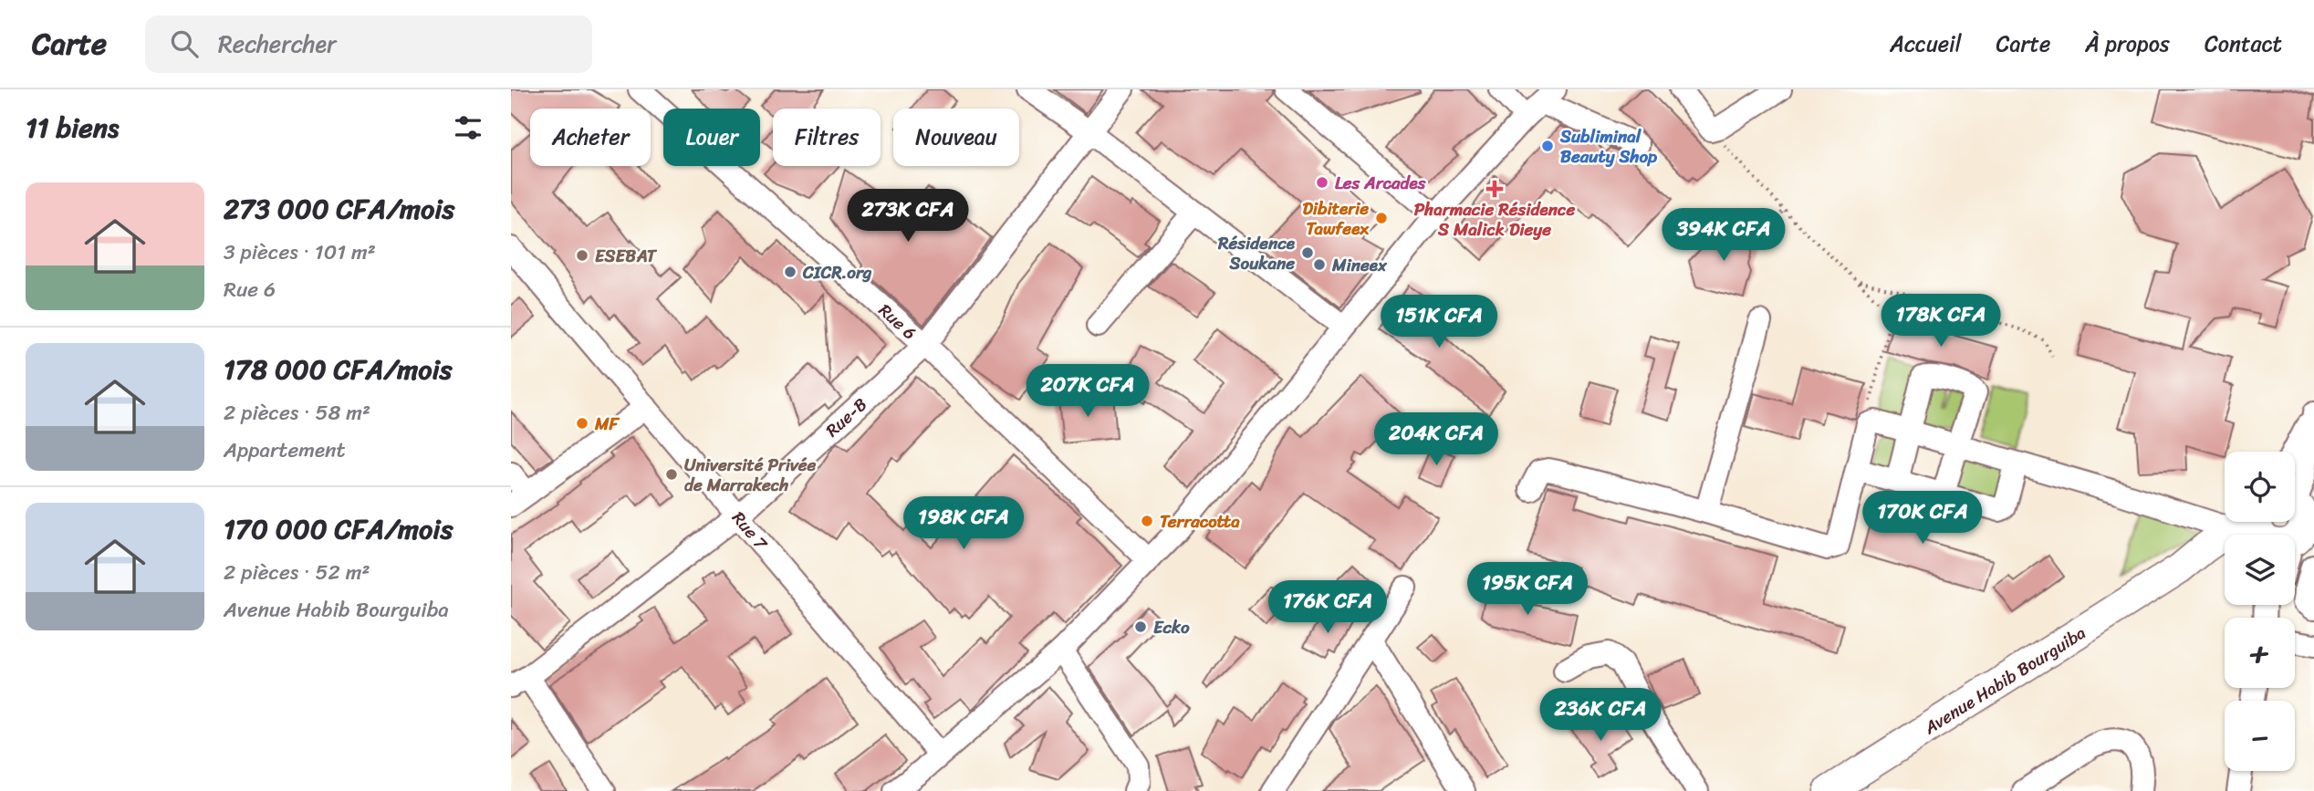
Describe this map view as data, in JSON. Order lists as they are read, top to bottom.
{
  "streets": {
    "main road": ["Avenue Habib Bourguiba"],
    "street": ["Rue 6", "Rue-B", "Rue 7"]
  },
  "crossings": [
    ["Rue 6", "Rue-B"],
    ["Rue-B", "Rue 7"]
  ],
  "places": {
    "other": [
      "Subliminal Beauty Shop",
      "Les Arcades",
      "Dibiterie Tawfeex",
      "Résidence Soukane",
      "ESEBAT",
      "Mineex",
      "CICR.org",
      "MF",
      "Université Privée de Marrakech",
      "Terracotta",
      "Ecko"
    ],
    "health": ["Pharmacie Résidence S Malick Dieye"]
  },
  "page": {
    "header": "Carte",
    "search": "Rechercher",
    "nav": [
      "Accueil",
      "Carte",
      "À propos",
      "Contact"
    ],
    "heading": "11 biens",
    "chip": [
      "Acheter",
      "Louer",
      "Filtres",
      "Nouveau"
    ],
    "list": [
      {
        "name": "273 000 CFA/mois",
        "note": "3 pièces · 101 m² · Rue 6"
      },
      {
        "name": "178 000 CFA/mois",
        "note": "2 pièces · 58 m² · Appartement"
      },
      {
        "name": "170 000 CFA/mois",
        "note": "2 pièces · 52 m² · Avenue Habib Bourguiba"
      }
    ],
    "price": [
      "273K CFA",
      "394K CFA",
      "178K CFA",
      "151K CFA",
      "207K CFA",
      "204K CFA",
      "170K CFA",
      "198K CFA",
      "195K CFA",
      "176K CFA",
      "236K CFA"
    ],
    "map_buttons": ["+", "−"]
  }
}
